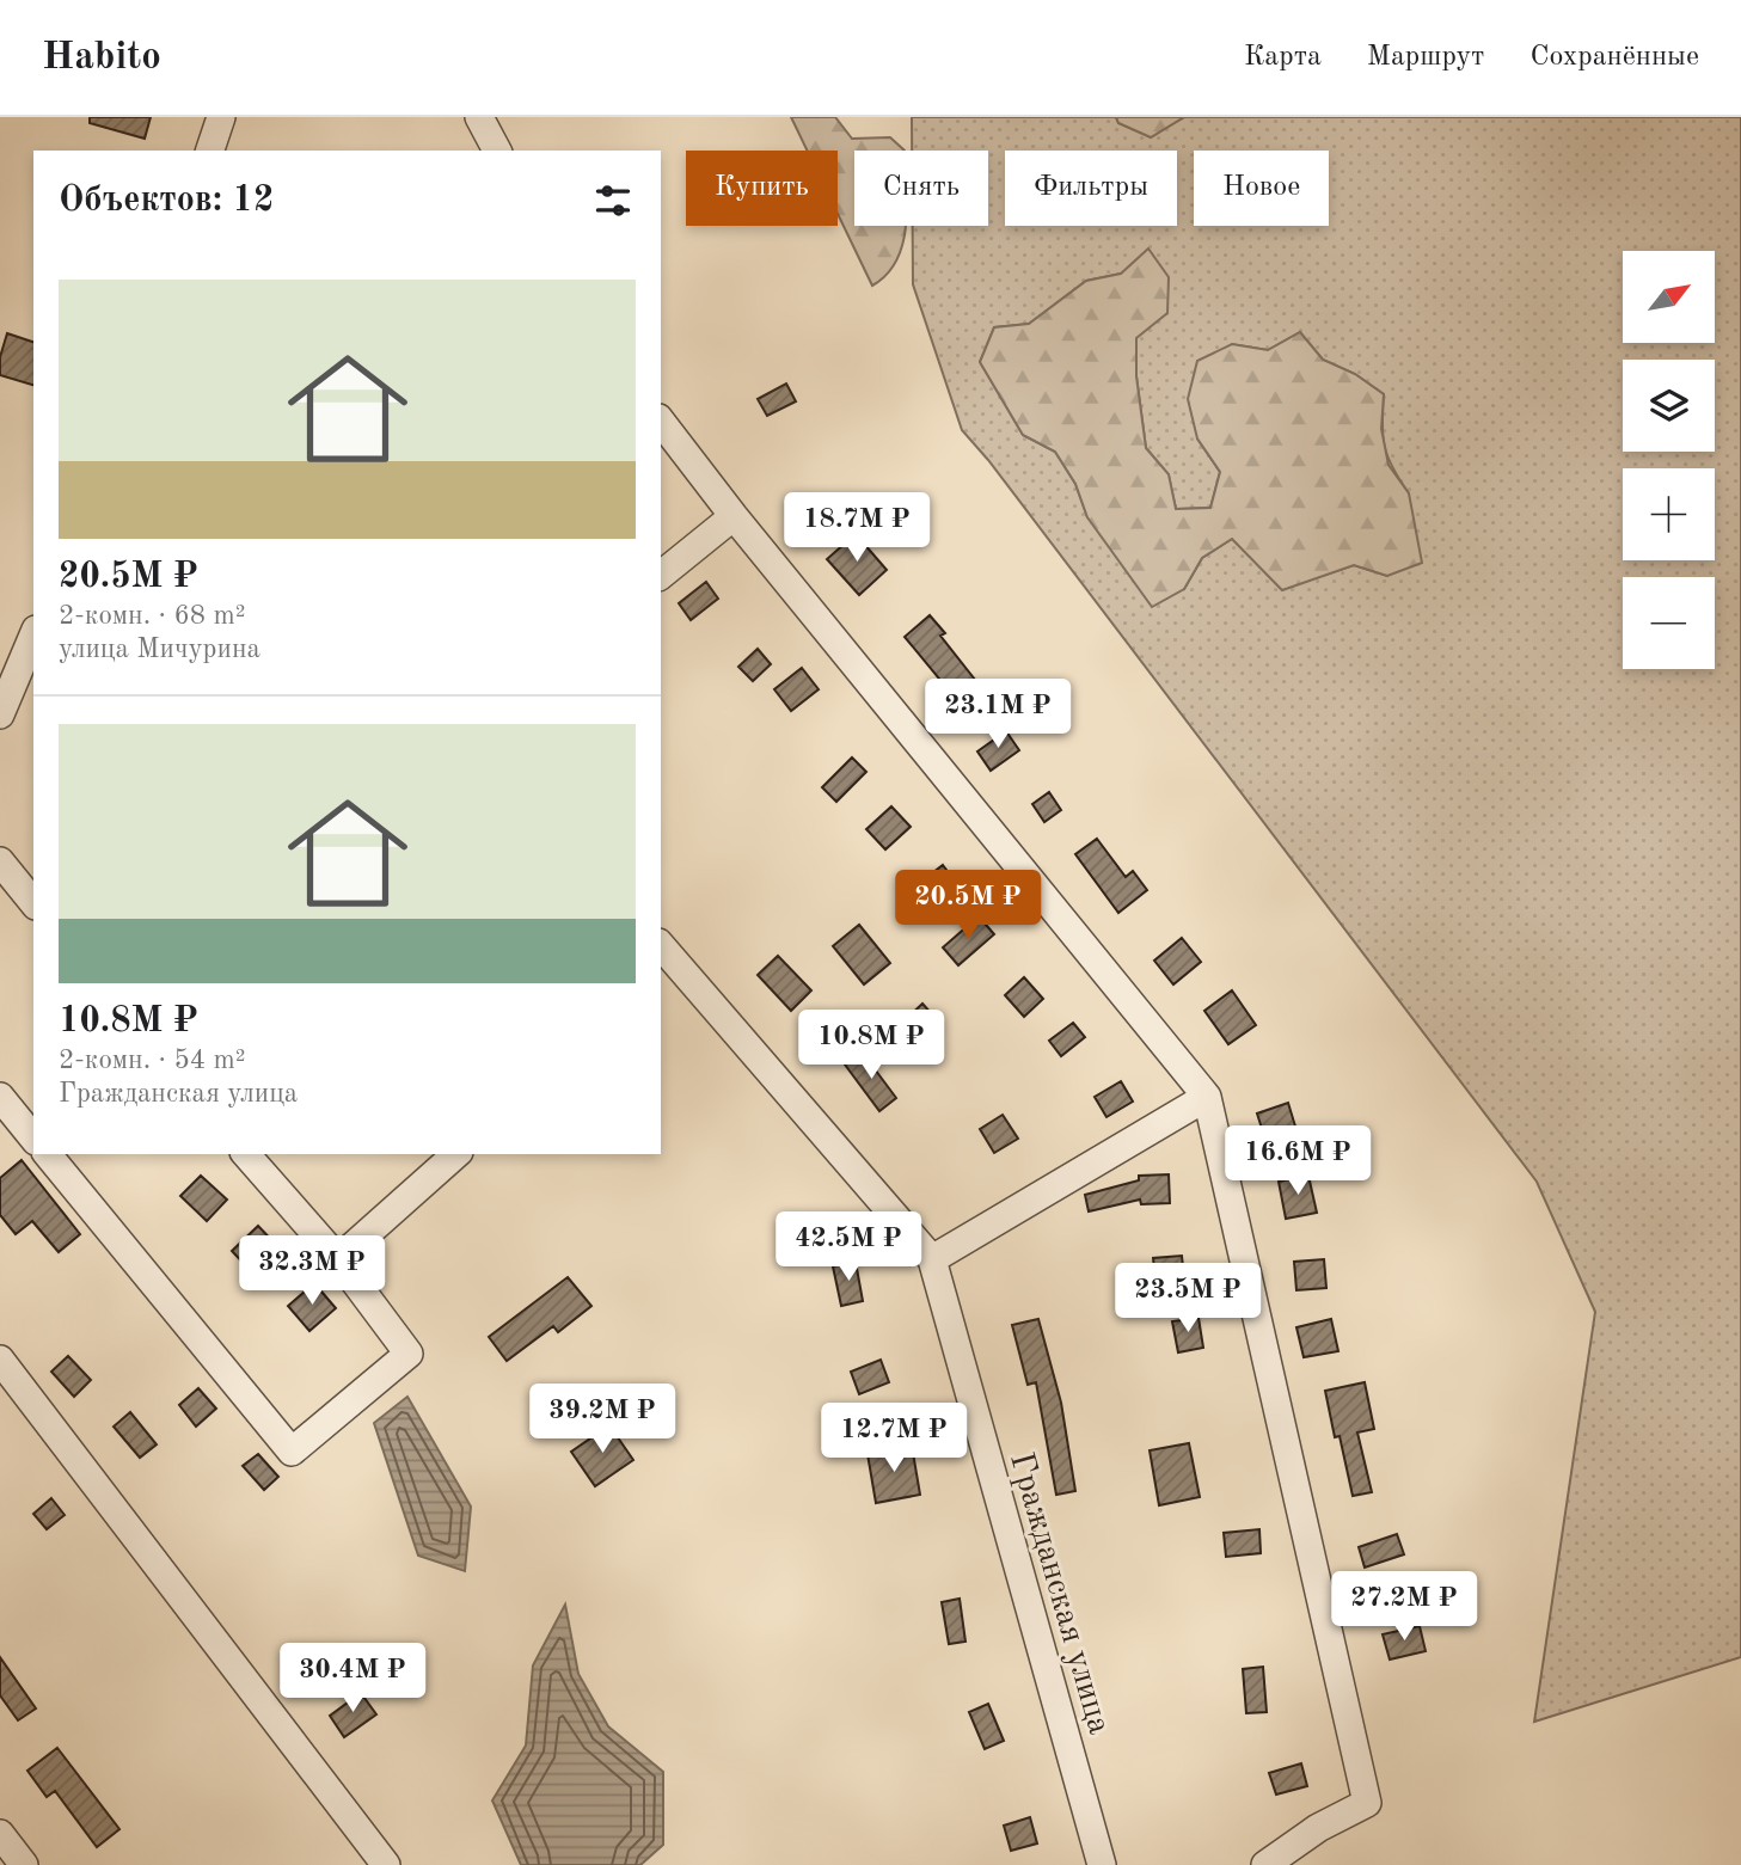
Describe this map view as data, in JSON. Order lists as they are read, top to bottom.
{
  "streets": {
    "street": ["Гражданская улица"]
  },
  "north": "top right",
  "page": {
    "header": "Habito",
    "nav": ["Карта", "Маршрут", "Сохранённые"],
    "chip": [
      "Купить",
      "Снять",
      "Фильтры",
      "Новое"
    ],
    "heading": "Объектов: 12",
    "map_buttons": ["+", "−"],
    "list": [
      {
        "name": "20.5M ₽",
        "note": "2-комн. · 68 m² · улица Мичурина"
      },
      {
        "name": "10.8M ₽",
        "note": "2-комн. · 54 m² · Гражданская улица"
      }
    ],
    "price": [
      "18.7M ₽",
      "23.1M ₽",
      "20.5M ₽",
      "10.8M ₽",
      "16.6M ₽",
      "42.5M ₽",
      "32.3M ₽",
      "23.5M ₽",
      "39.2M ₽",
      "12.7M ₽",
      "27.2M ₽",
      "30.4M ₽"
    ]
  }
}
